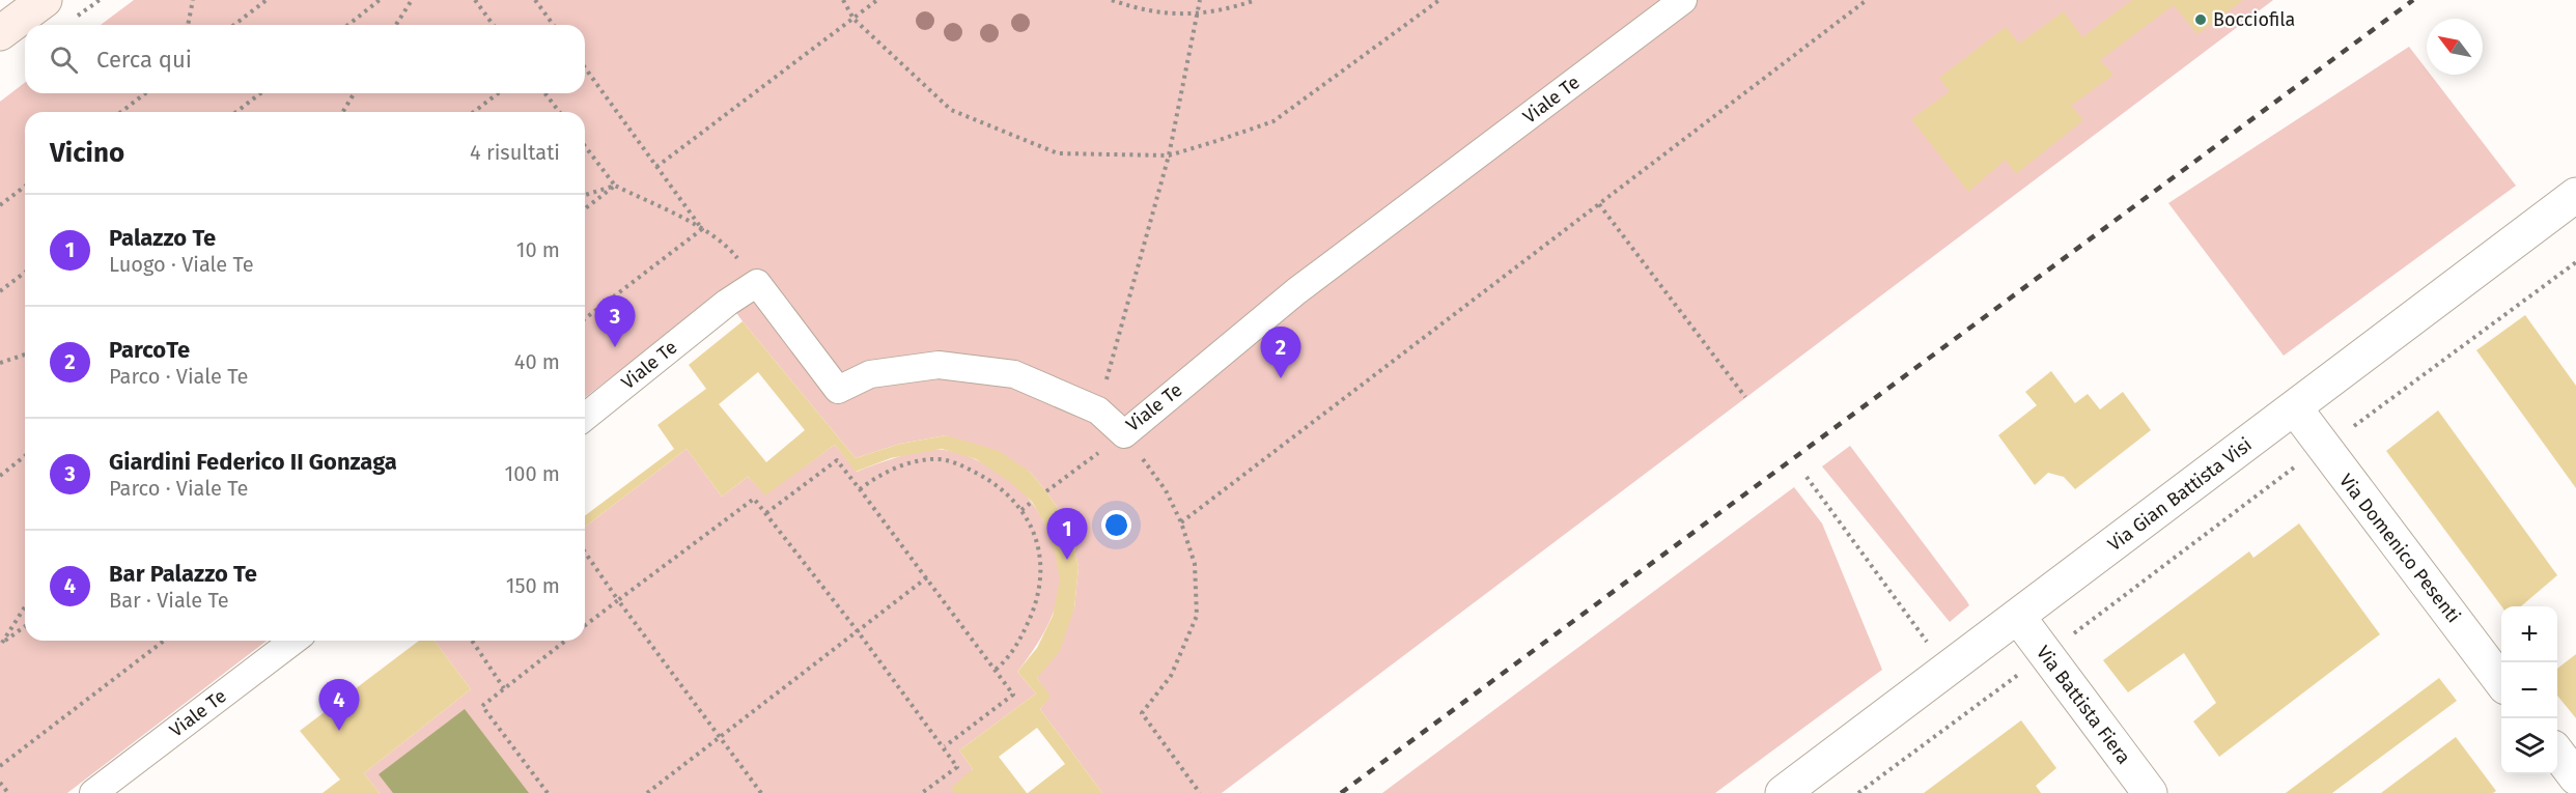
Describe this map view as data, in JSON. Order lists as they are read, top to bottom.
{
  "streets": {
    "street": [
      "Viale Te",
      "Via Gian Battista Visi",
      "Via Domenico Pesenti",
      "Via Battista Fiera"
    ]
  },
  "crossings": [
    ["Via Gian Battista Visi", "Via Domenico Pesenti"],
    ["Via Gian Battista Visi", "Via Battista Fiera"]
  ],
  "places": ["Bocciofila"],
  "north": "top left",
  "page": {
    "search": "Cerca qui",
    "heading": ["Vicino", "4 risultati"],
    "list": [
      {
        "mark": "1",
        "name": "Palazzo Te",
        "note": "Luogo · Viale Te",
        "value": "10 m"
      },
      {
        "mark": "2",
        "name": "ParcoTe",
        "note": "Parco · Viale Te",
        "value": "40 m"
      },
      {
        "mark": "3",
        "name": "Giardini Federico II Gonzaga",
        "note": "Parco · Viale Te",
        "value": "100 m"
      },
      {
        "mark": "4",
        "name": "Bar Palazzo Te",
        "note": "Bar · Viale Te",
        "value": "150 m"
      }
    ],
    "pins": [
      "3",
      "2",
      "1",
      "4"
    ],
    "map_buttons": ["+", "−"]
  }
}
